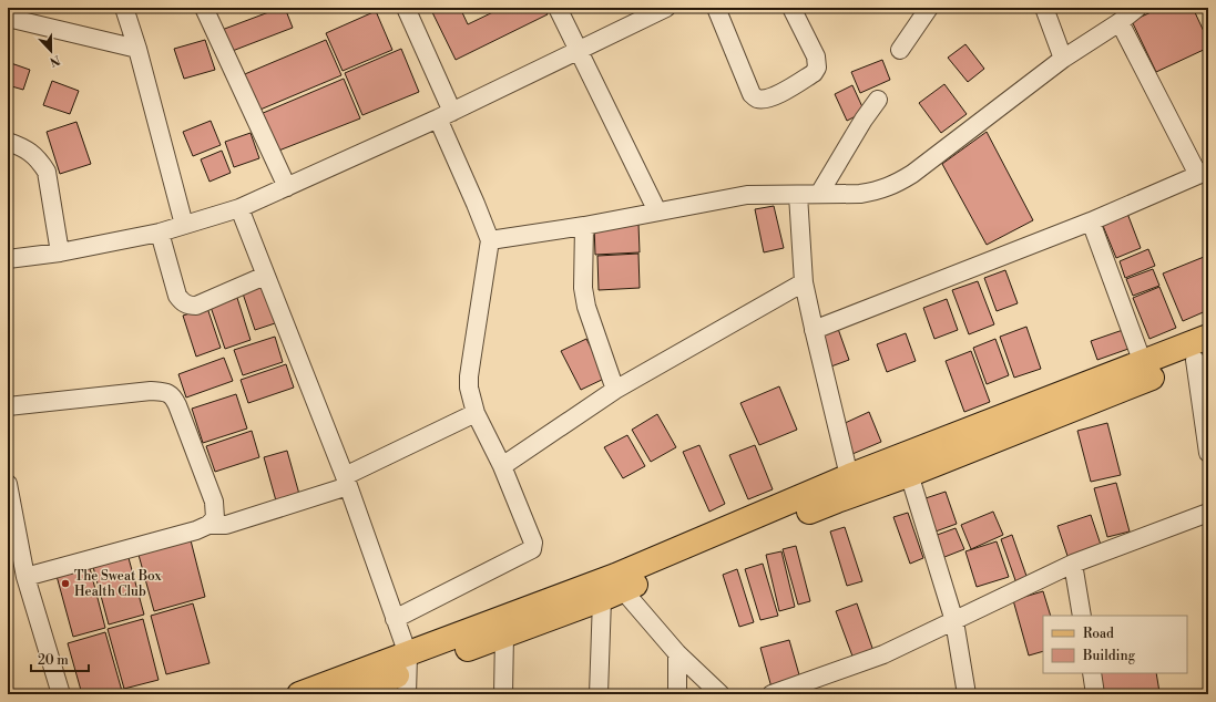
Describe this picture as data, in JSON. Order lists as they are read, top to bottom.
{
  "places": ["The Sweat Box Health Club"],
  "legend": ["Road", "Building"],
  "scale_bar": "20 m",
  "north": "bottom"
}
